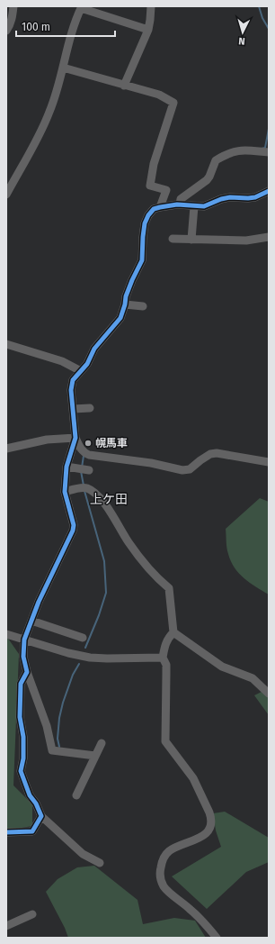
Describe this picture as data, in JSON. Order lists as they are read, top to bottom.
{
  "districts": ["上ケ田"],
  "places": ["幌馬車"],
  "scale_bar": "100 m",
  "north": "bottom"
}
